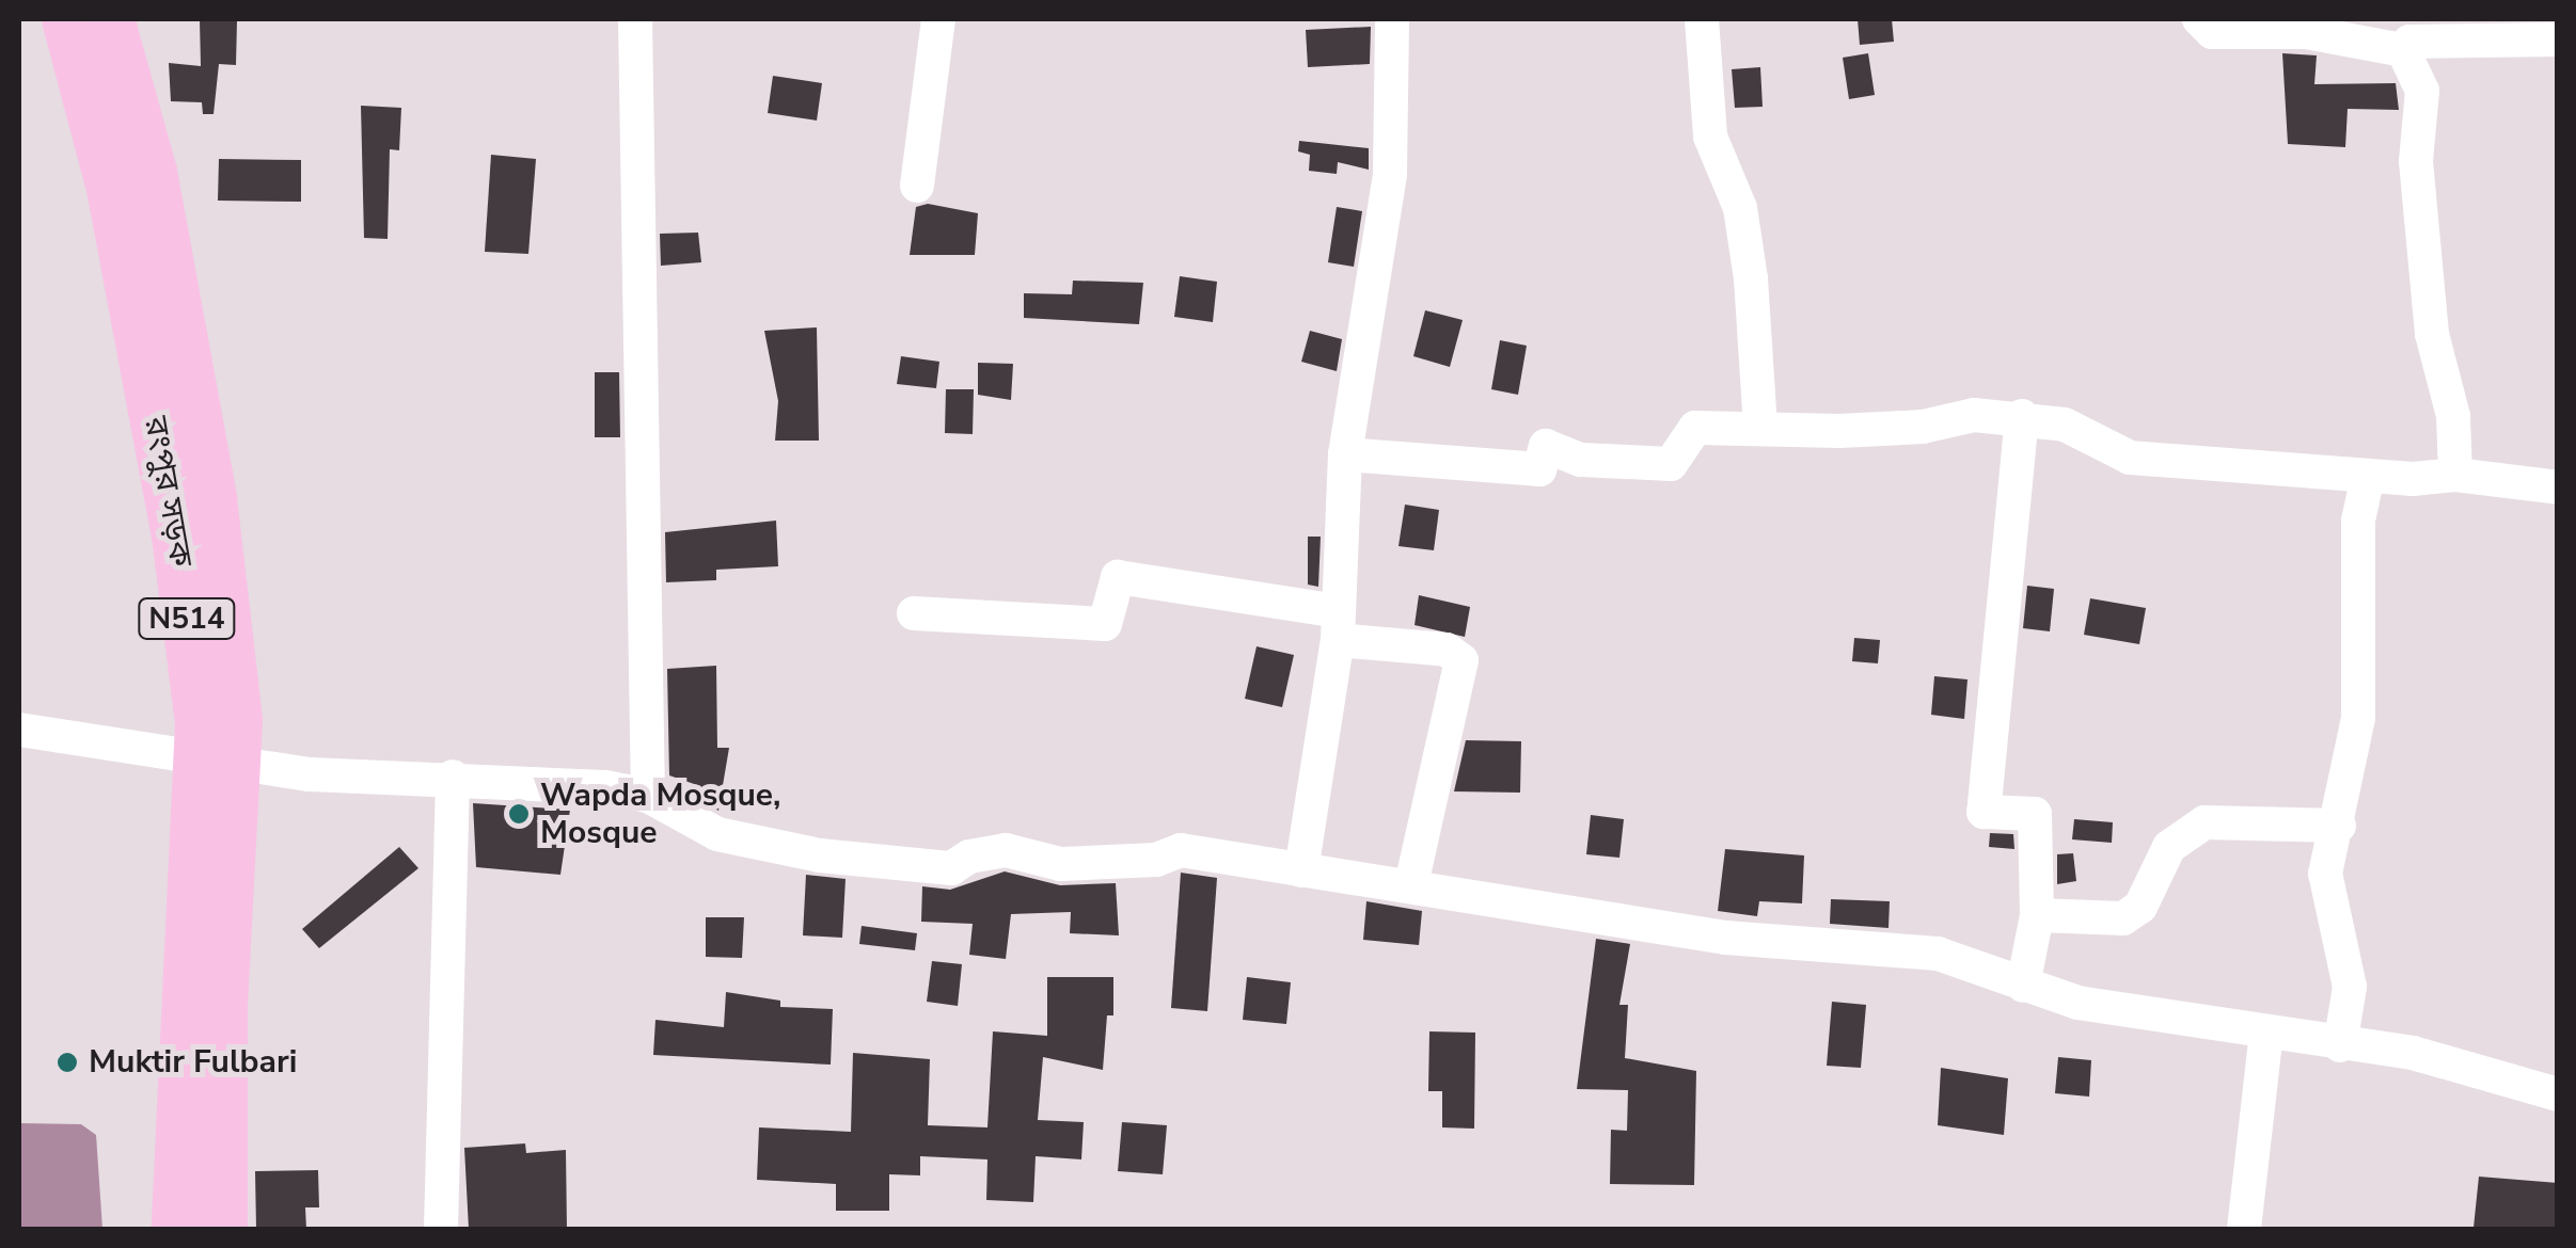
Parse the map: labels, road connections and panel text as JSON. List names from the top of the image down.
{
  "streets": {
    "highway": ["রংপুর সড়ক", "N514"]
  },
  "places": ["Wapda Mosque, Mosque", "Muktir Fulbari"]
}
